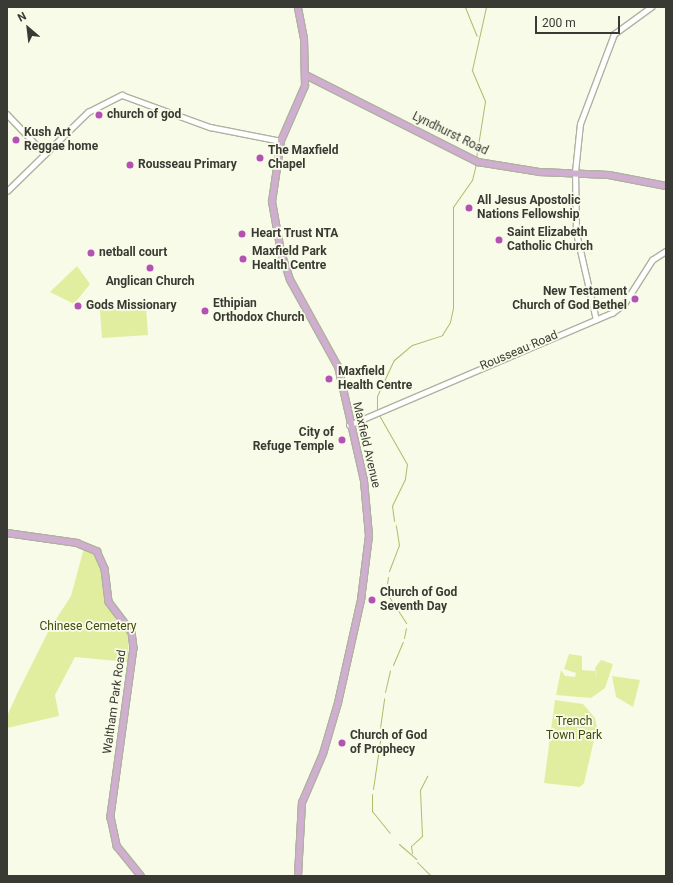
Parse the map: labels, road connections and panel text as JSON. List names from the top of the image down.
{
  "streets": {
    "main road": ["Lyndhurst Road", "Maxfield Avenue", "Waltham Park Road"],
    "street": ["Rousseau Road"]
  },
  "crossings": [
    ["Lyndhurst Road", "Maxfield Avenue"],
    ["Rousseau Road", "Maxfield Avenue"]
  ],
  "parks": ["Chinese Cemetery", "Trench Town Park"],
  "places": [
    "church of god",
    "Kush Art Reggae home",
    "The Maxfield Chapel",
    "Rousseau Primary",
    "All Jesus Apostolic Nations Fellowship",
    "Heart Trust NTA",
    "Saint Elizabeth Catholic Church",
    "netball court",
    "Maxfield Park Health Centre",
    "Anglican Church",
    "New Testament Church of God Bethel",
    "Gods Missionary",
    "Ethipian Orthodox Church",
    "Maxfield Health Centre",
    "City of Refuge Temple",
    "Church of God Seventh Day",
    "Church of God of Prophecy"
  ],
  "scale_bar": "200 m",
  "north": "top left"
}
